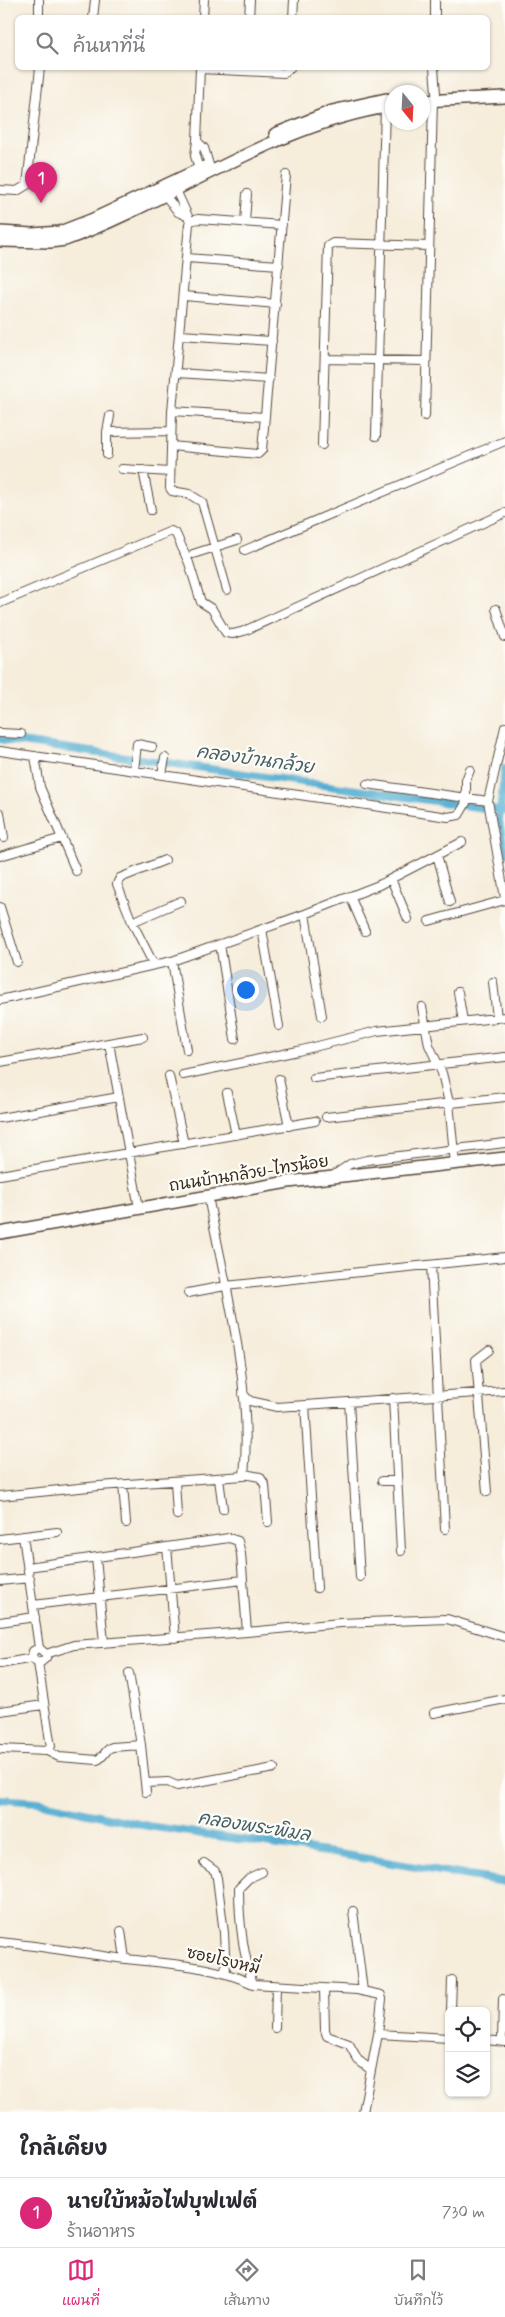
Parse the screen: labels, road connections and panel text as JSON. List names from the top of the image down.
{
  "streets": {
    "street": ["ถนนบ้านกล้วย-ไทรน้อย", "ซอยโรงหมี่"]
  },
  "water": ["คลองบ้านกล้วย", "คลองพระพิมล"],
  "north": "bottom",
  "page": {
    "search": "ค้นหาที่นี่",
    "pins": "1",
    "heading": "ใกล้เคียง",
    "list": [
      {
        "mark": "1",
        "name": "นายใบ้หม้อไฟบุฟเฟต์",
        "note": "ร้านอาหาร",
        "value": "730 m"
      }
    ],
    "nav": ["แผนที่", "เส้นทาง", "บันทึกไว้"]
  }
}
